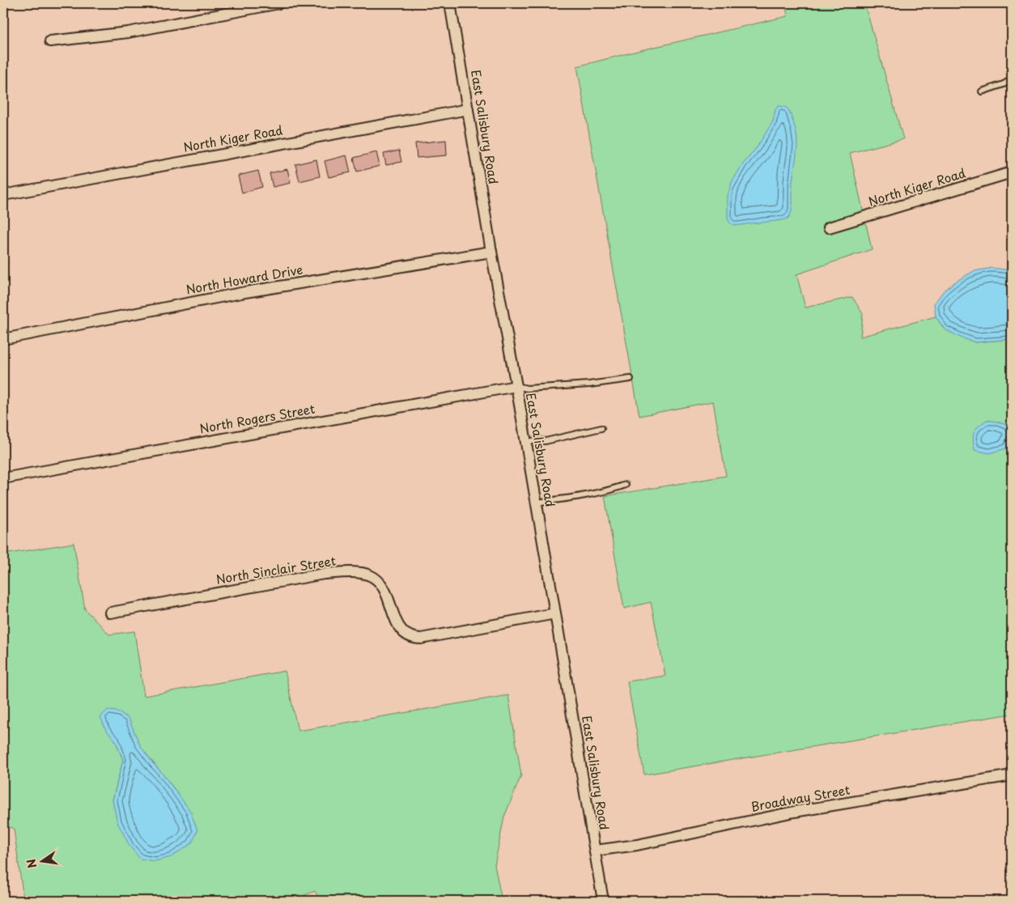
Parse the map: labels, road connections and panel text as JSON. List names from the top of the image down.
{
  "streets": {
    "street": [
      "East Salisbury Road",
      "North Kiger Road",
      "North Howard Drive",
      "North Rogers Street",
      "North Sinclair Street",
      "Broadway Street"
    ]
  },
  "crossings": [
    ["East Salisbury Road", "North Kiger Road"],
    ["East Salisbury Road", "North Howard Drive"],
    ["East Salisbury Road", "North Rogers Street"],
    ["East Salisbury Road", "North Sinclair Street"],
    ["East Salisbury Road", "Broadway Street"]
  ],
  "north": "left"
}
